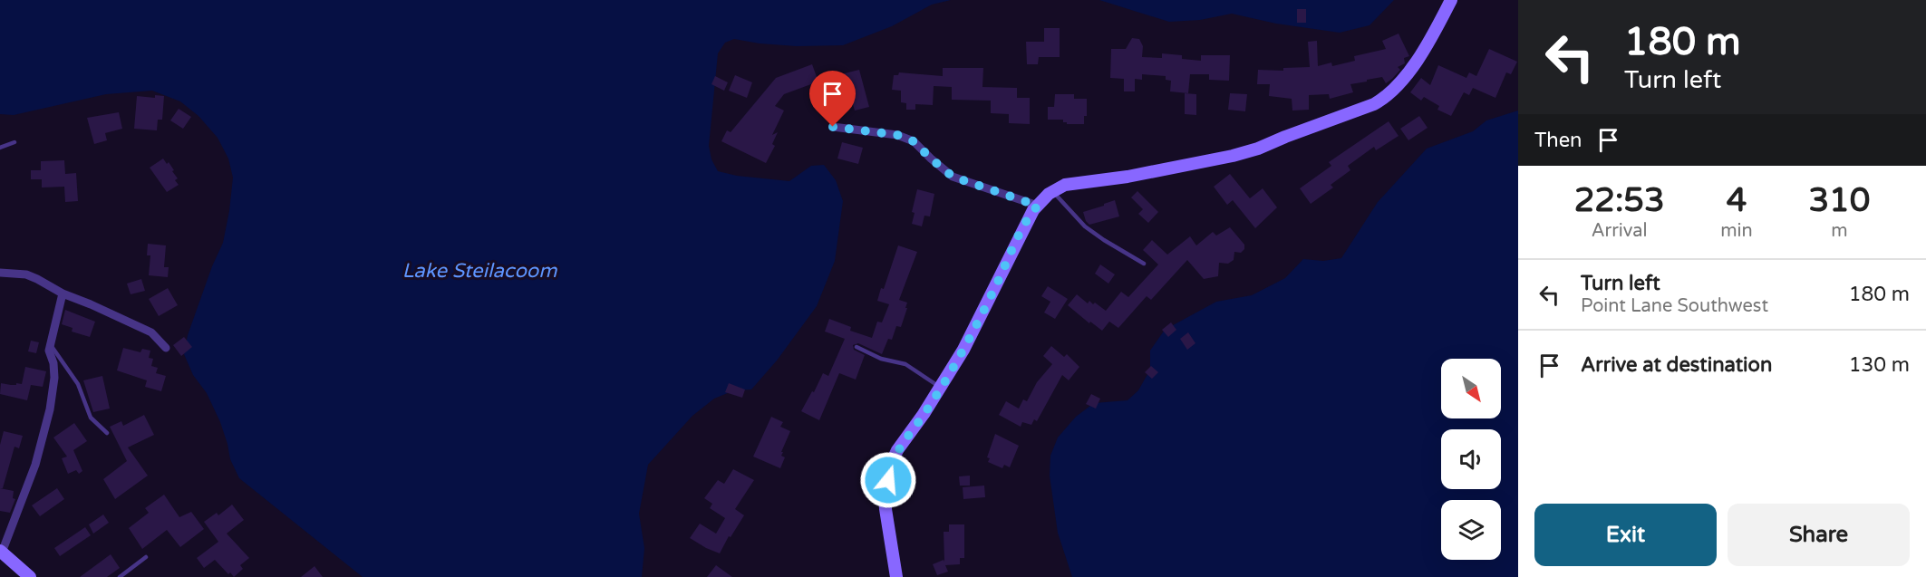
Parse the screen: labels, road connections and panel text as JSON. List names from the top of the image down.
{
  "water": ["Lake Steilacoom"],
  "north": "bottom right",
  "page": {
    "turn": ["180 m", "Turn left"],
    "then": "Then",
    "eta": [
      "22:53",
      "Arrival",
      "4",
      "min",
      "310",
      "m"
    ],
    "list": [
      {
        "name": "Turn left",
        "note": "Point Lane Southwest",
        "value": "180 m"
      },
      {
        "name": "Arrive at destination",
        "value": "130 m"
      }
    ],
    "buttons": ["Exit", "Share"]
  }
}
